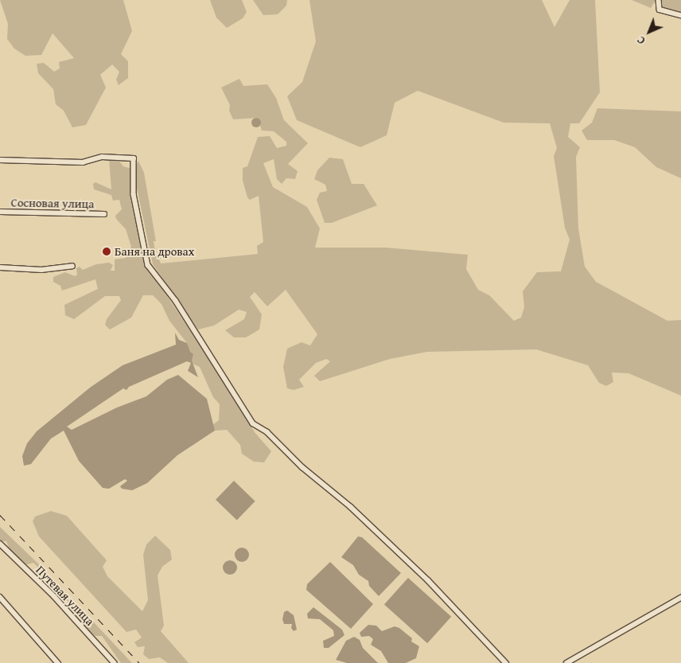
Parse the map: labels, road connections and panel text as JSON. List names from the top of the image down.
{
  "streets": {
    "street": ["Сосновая улица", "Путевая улица"]
  },
  "places": ["Баня на дровах"],
  "north": "bottom left"
}
